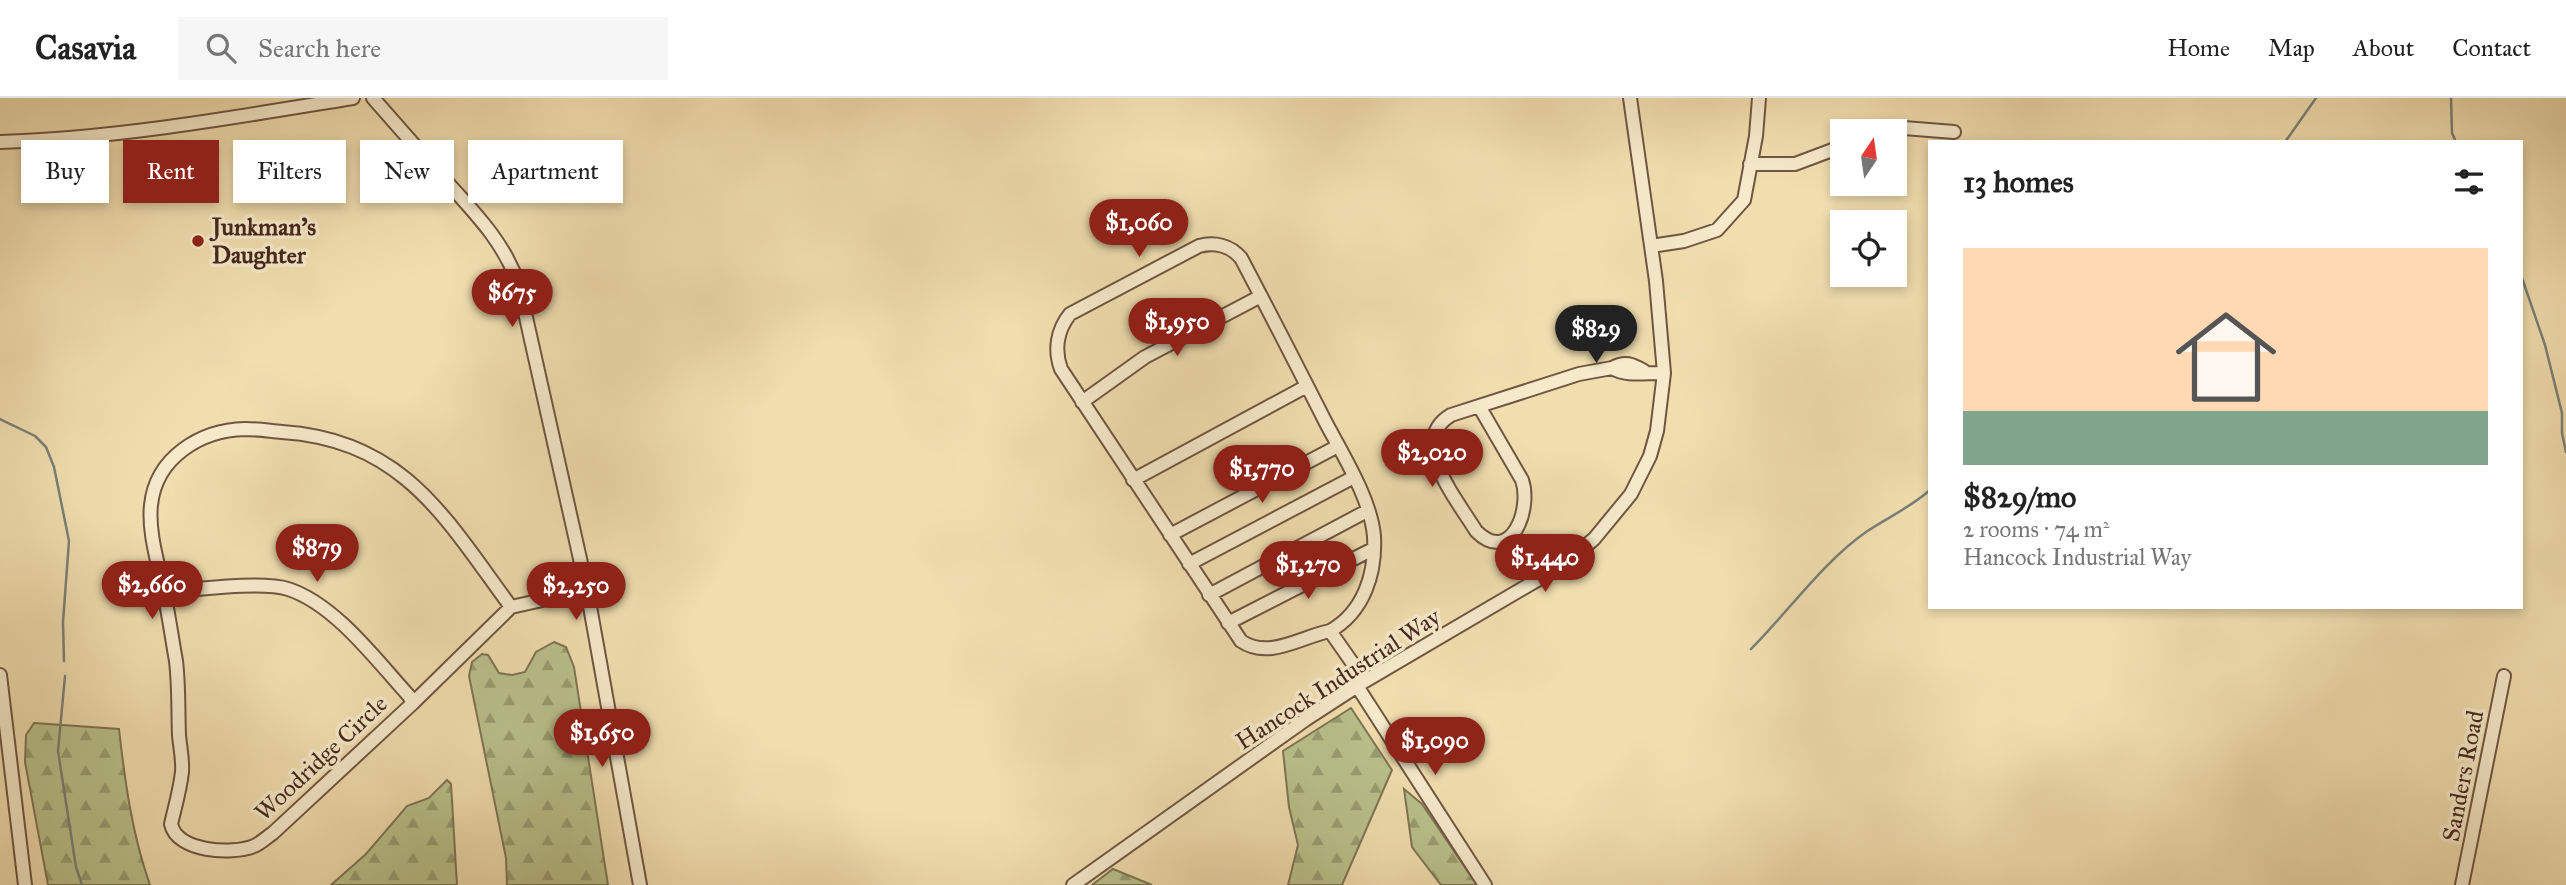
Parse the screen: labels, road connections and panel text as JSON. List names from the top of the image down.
{
  "streets": {
    "street": ["Hancock Industrial Way", "Woodridge Circle", "Sanders Road"]
  },
  "places": ["Junkman’s Daughter"],
  "north": "top",
  "page": {
    "header": "Casavia",
    "search": "Search here",
    "nav": [
      "Home",
      "Map",
      "About",
      "Contact"
    ],
    "chip": [
      "Buy",
      "Rent",
      "Filters",
      "New",
      "Apartment"
    ],
    "heading": "13 homes",
    "price": [
      "$1,060",
      "$675",
      "$1,950",
      "$829",
      "$2,020",
      "$1,770",
      "$879",
      "$1,440",
      "$1,270",
      "$2,660",
      "$2,250",
      "$1,650",
      "$1,090"
    ],
    "list": [
      {
        "name": "$829/mo",
        "note": "2 rooms · 74 m² · Hancock Industrial Way"
      }
    ]
  }
}
